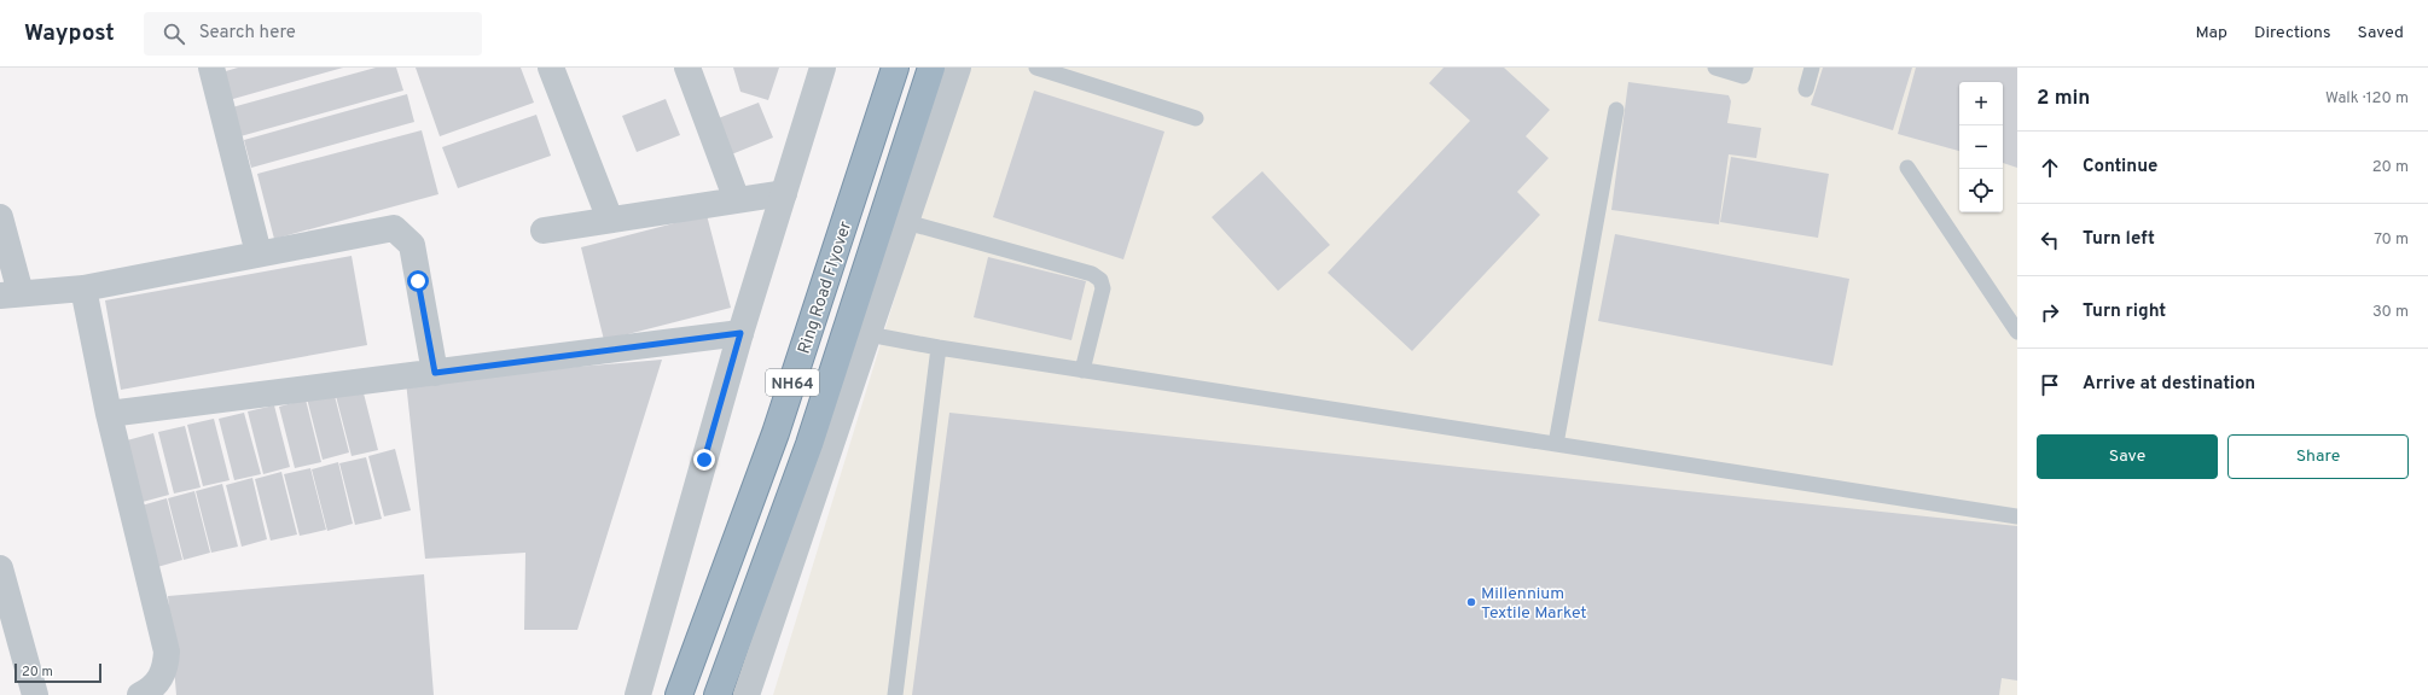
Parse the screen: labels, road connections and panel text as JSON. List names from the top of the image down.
{
  "streets": {
    "highway": ["Ring Road Flyover", "NH64"]
  },
  "places": ["Millennium Textile Market"],
  "scale_bar": "20 m",
  "page": {
    "header": "Waypost",
    "search": "Search here",
    "nav": ["Map", "Directions", "Saved"],
    "heading": ["2 min", "Walk · 120 m"],
    "map_buttons": ["+", "−"],
    "list": [
      ["Continue", "20 m"],
      ["Turn left", "70 m"],
      ["Turn right", "30 m"],
      "Arrive at destination"
    ],
    "buttons": ["Save", "Share"],
    "scale": "20 m"
  }
}
